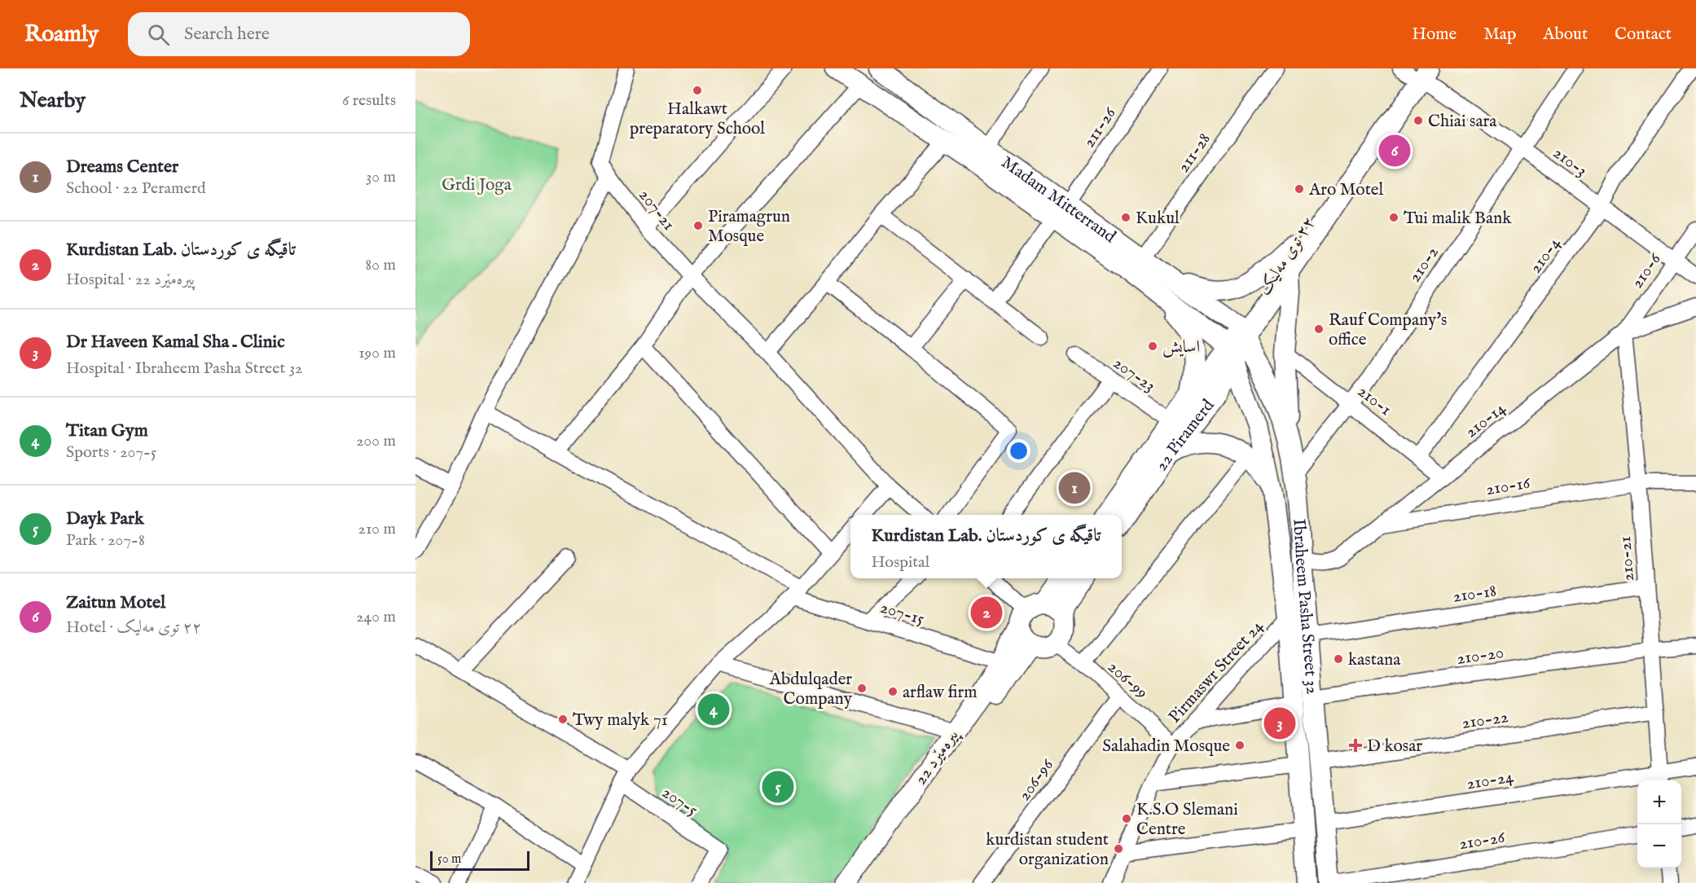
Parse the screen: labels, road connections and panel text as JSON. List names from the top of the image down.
{
  "streets": {
    "main road": [
      "Madam Mitterrand",
      "٢٢ توی مەلیک",
      "22 Piramerd",
      "Ibraheem Pasha Street 32",
      "22 پیرەمێرد"
    ],
    "street": [
      "211-26",
      "211-28",
      "210-3",
      "207-21",
      "210-4",
      "210-2",
      "210-6",
      "207-23",
      "210-1",
      "210-14",
      "210-16",
      "210-21",
      "210-18",
      "207-15",
      "210-20",
      "Pirmaswr Street 24",
      "206-99",
      "210-22",
      "206-96",
      "210-24",
      "207-5",
      "210-26"
    ]
  },
  "crossings": [
    ["211-26", "Madam Mitterrand"],
    ["211-28", "Madam Mitterrand"],
    ["210-3", "210-4"],
    ["210-3", "٢٢ توی مەلیک"],
    ["210-3", "210-2"],
    ["210-3", "210-6"],
    ["Madam Mitterrand", "٢٢ توی مەلیک"],
    ["Madam Mitterrand", "22 Piramerd"],
    ["Madam Mitterrand", "Ibraheem Pasha Street 32"],
    ["210-4", "210-1"],
    ["٢٢ توی مەلیک", "22 Piramerd"],
    ["٢٢ توی مەلیک", "Ibraheem Pasha Street 32"],
    ["210-2", "210-1"],
    ["210-2", "Ibraheem Pasha Street 32"],
    ["210-6", "210-14"],
    ["210-6", "210-21"],
    ["210-1", "210-14"],
    ["210-14", "210-16"],
    ["210-14", "210-21"],
    ["210-14", "Ibraheem Pasha Street 32"],
    ["22 Piramerd", "Ibraheem Pasha Street 32"],
    ["210-16", "210-21"],
    ["210-21", "210-18"],
    ["210-21", "210-20"],
    ["210-21", "210-22"],
    ["210-21", "210-24"],
    ["210-18", "Ibraheem Pasha Street 32"],
    ["Ibraheem Pasha Street 32", "210-20"],
    ["Ibraheem Pasha Street 32", "Pirmaswr Street 24"],
    ["Ibraheem Pasha Street 32", "210-22"],
    ["Ibraheem Pasha Street 32", "210-24"],
    ["Ibraheem Pasha Street 32", "210-26"],
    ["207-15", "22 پیرەمێرد"],
    ["Pirmaswr Street 24", "206-99"],
    ["206-99", "22 پیرەمێرد"],
    ["206-99", "206-96"]
  ],
  "parks": ["Grdi Joga"],
  "places": {
    "other": [
      "Halkawt preparatory School",
      "Chiai sara",
      "Aro Motel",
      "Kukul",
      "Tui malik Bank",
      "Piramagrun Mosque",
      "Rauf Company's office",
      "اسايش",
      "kastana",
      "Abdulqader Company",
      "arflaw firm",
      "Twy malyk 71",
      "Salahadin Mosque",
      "K.S.O Slemani Centre",
      "kurdistan student organization"
    ],
    "health": ["D kosar"]
  },
  "scale_bar": "50 m",
  "page": {
    "header": "Roamly",
    "search": "Search here",
    "nav": [
      "Home",
      "Map",
      "About",
      "Contact"
    ],
    "heading": ["Nearby", "6 results"],
    "list": [
      {
        "mark": "1",
        "name": "Dreams Center",
        "note": "School · 22 Peramerd",
        "value": "30 m"
      },
      {
        "mark": "2",
        "name": "Kurdistan Lab. تاقيگه ى كوردستان",
        "note": "Hospital · 22 پیرەمێرد",
        "value": "80 m"
      },
      {
        "mark": "3",
        "name": "Dr Haveen Kamal Sha ـ Clinic",
        "note": "Hospital · Ibraheem Pasha Street 32",
        "value": "190 m"
      },
      {
        "mark": "4",
        "name": "Titan Gym",
        "note": "Sports · 207-5",
        "value": "200 m"
      },
      {
        "mark": "5",
        "name": "Dayk Park",
        "note": "Park · 207-8",
        "value": "210 m"
      },
      {
        "mark": "6",
        "name": "Zaitun Motel",
        "note": "Hotel · ٢٢ توی مەلیک",
        "value": "240 m"
      }
    ],
    "pins": [
      "6",
      "1",
      "2",
      "4",
      "3",
      "5"
    ],
    "popup": ["Kurdistan Lab. تاقيگه ى كوردستان", "Hospital"],
    "map_buttons": ["+", "−"],
    "scale": "50 m"
  }
}
